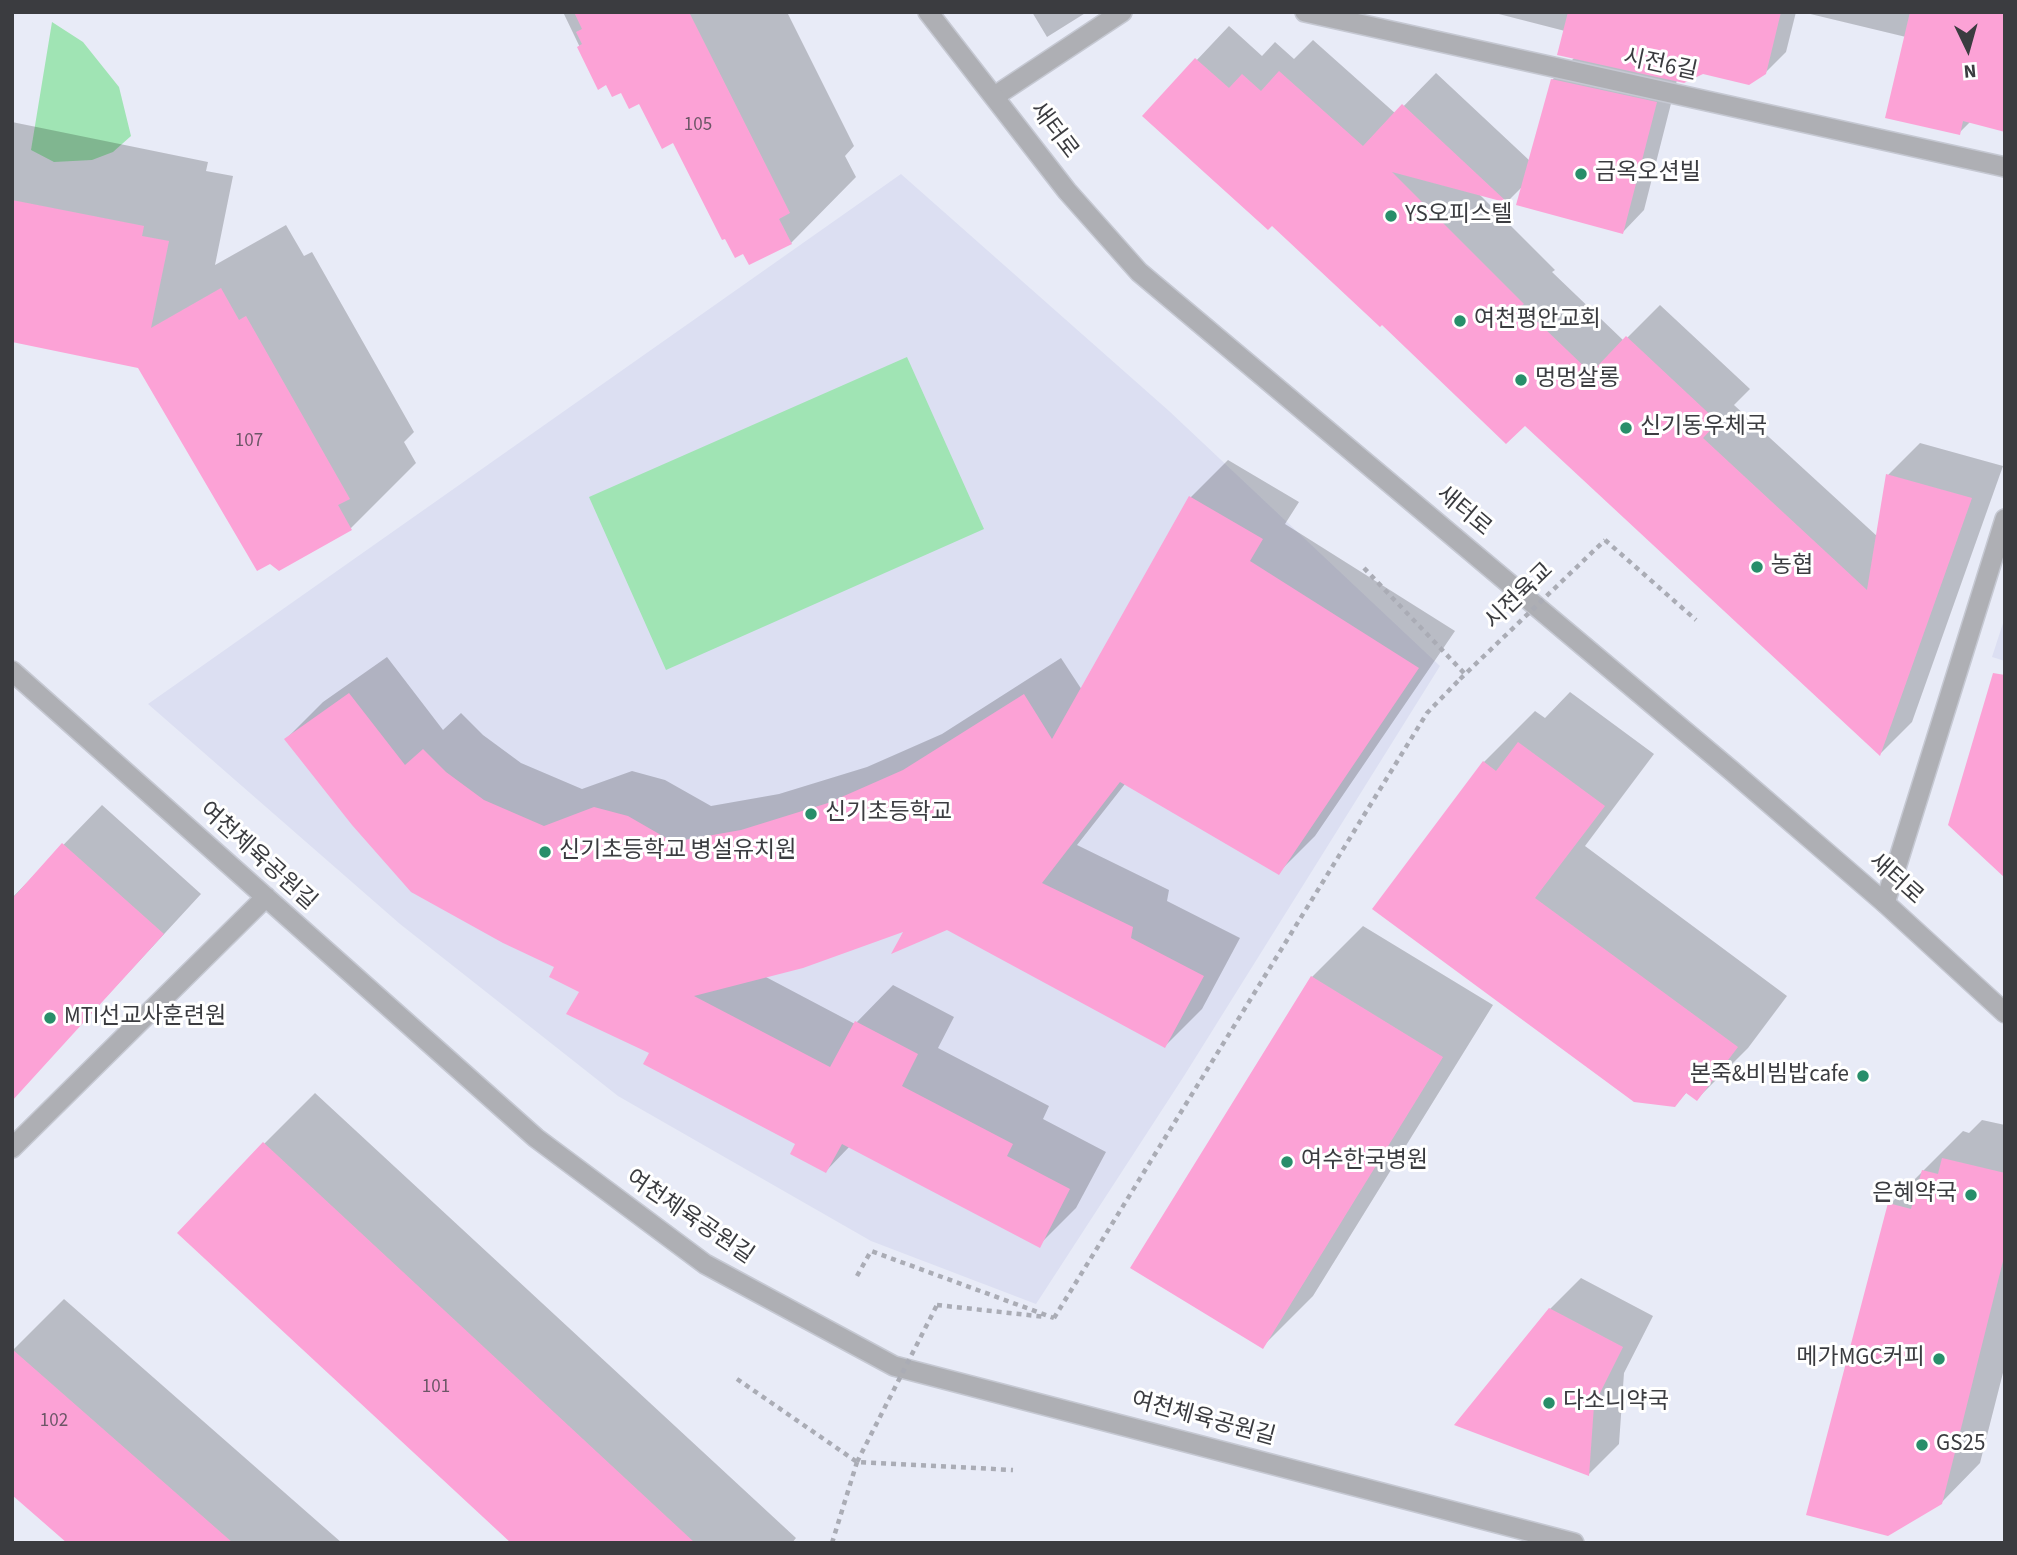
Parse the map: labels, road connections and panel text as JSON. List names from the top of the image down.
{
  "streets": {
    "street": ["시전6길", "새터로", "여천체육공원길"],
    "path": ["시전육교"]
  },
  "places": [
    "금옥오션빌",
    "YS오피스텔",
    "여천평안교회",
    "멍멍살롱",
    "신기동우체국",
    "농협",
    "신기초등학교",
    "신기초등학교 병설유치원",
    "MTI선교사훈련원",
    "본죽&비빔밥cafe",
    "여수한국병원",
    "은혜약국",
    "메가MGC커피",
    "다소니약국",
    "GS25"
  ],
  "house_numbers": [
    "105",
    "107",
    "101",
    "102"
  ],
  "north": "bottom"
}
